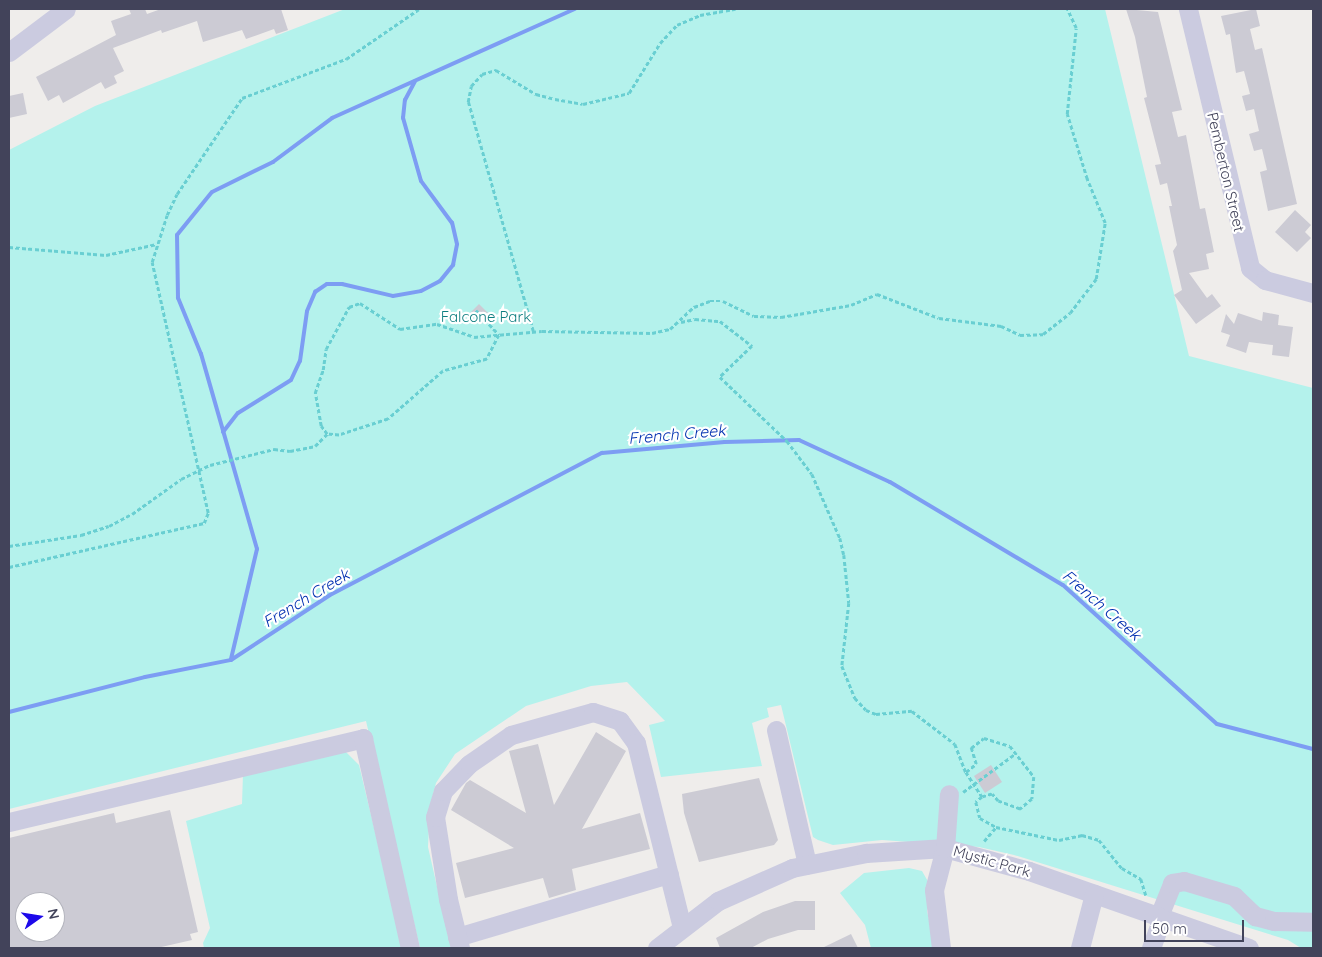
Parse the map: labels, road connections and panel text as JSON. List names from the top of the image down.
{
  "streets": {
    "street": ["Pemberton Street", "Mystic Park"]
  },
  "water": ["French Creek"],
  "parks": ["Falcone Park"],
  "scale_bar": "50 m",
  "north": "right"
}
